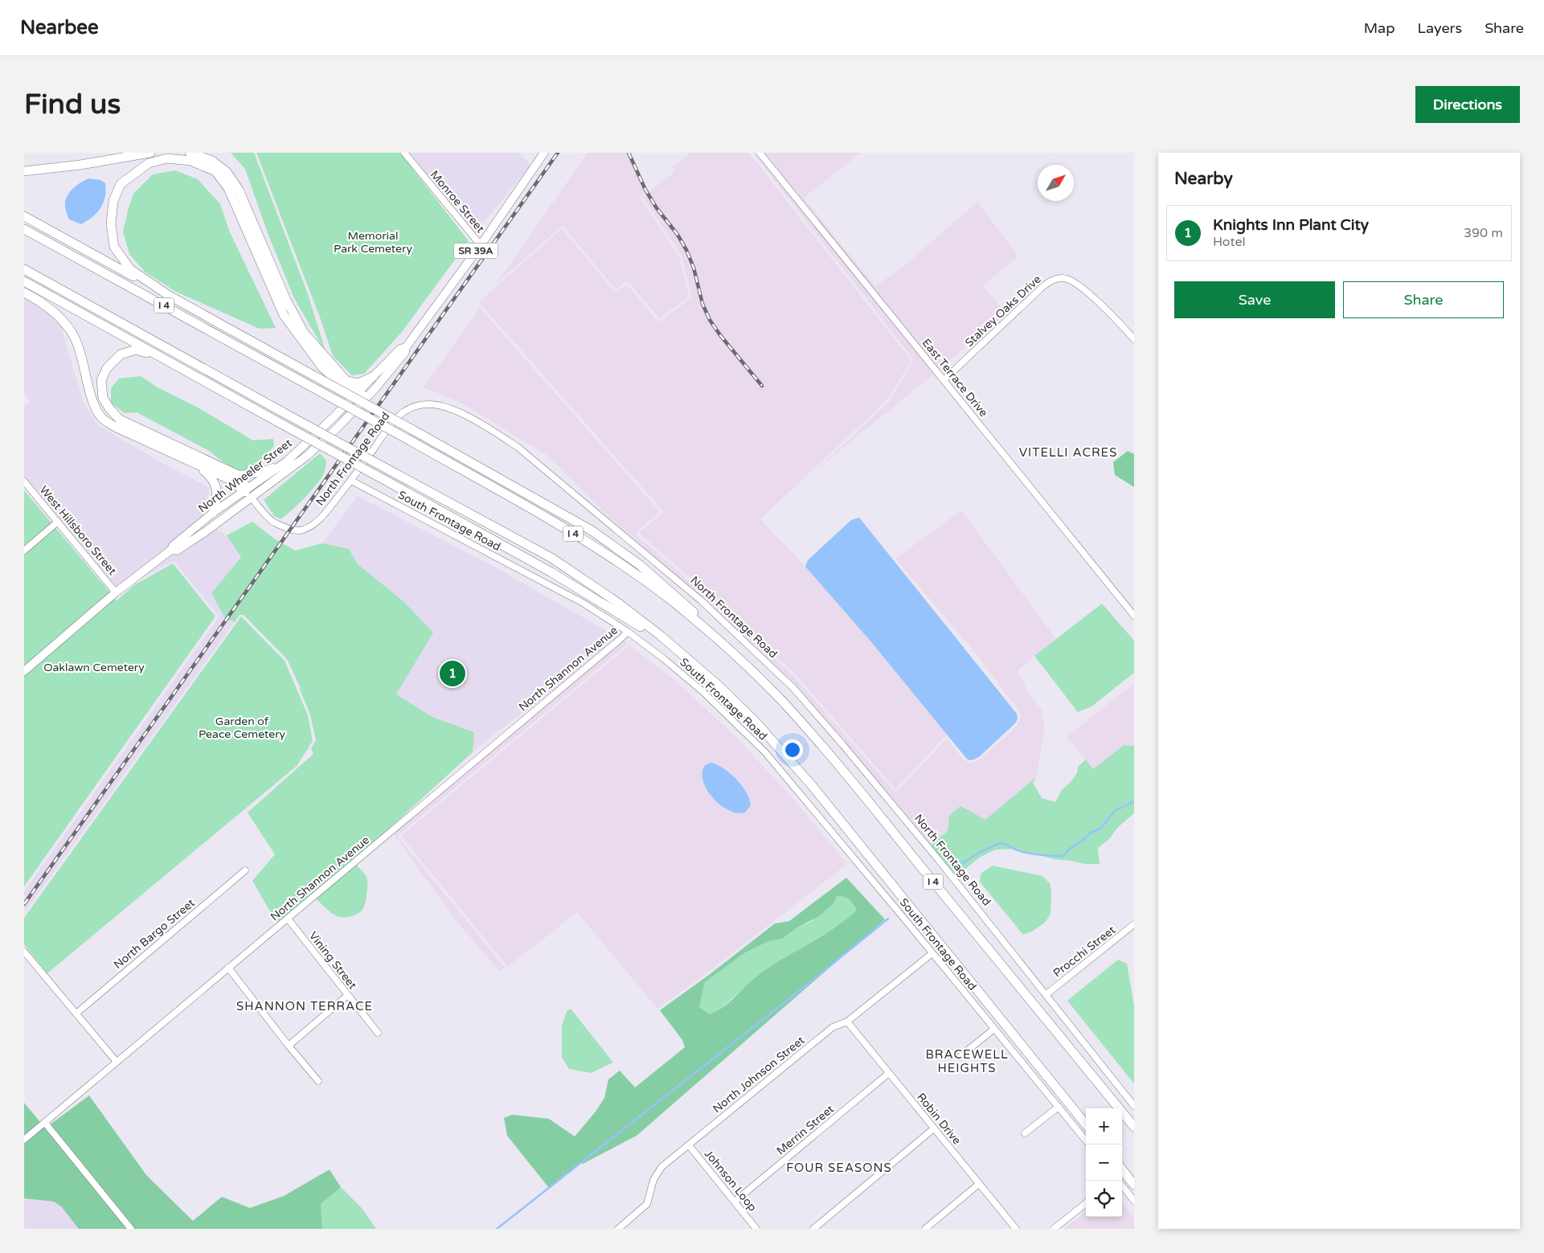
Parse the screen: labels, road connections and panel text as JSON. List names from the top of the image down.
{
  "streets": {
    "highway": ["I 4"],
    "main road": ["SR 39A", "North Wheeler Street"],
    "street": [
      "Monroe Street",
      "Stalvey Oaks Drive",
      "East Terrace Drive",
      "North Frontage Road",
      "South Frontage Road",
      "West Hillsboro Street",
      "North Shannon Avenue",
      "North Bargo Street",
      "Procchi Street",
      "Vining Street",
      "North Johnson Street",
      "Robin Drive",
      "Merrin Street",
      "Johnson Loop"
    ]
  },
  "crossings": [
    ["Monroe Street", "SR 39A"],
    ["SR 39A", "North Wheeler Street"],
    ["Stalvey Oaks Drive", "East Terrace Drive"],
    ["North Frontage Road", "North Wheeler Street"],
    ["North Frontage Road", "South Frontage Road"],
    ["North Frontage Road", "Procchi Street"],
    ["North Wheeler Street", "West Hillsboro Street"],
    ["South Frontage Road", "North Shannon Avenue"],
    ["South Frontage Road", "North Johnson Street"],
    ["North Shannon Avenue", "Vining Street"],
    ["North Johnson Street", "Robin Drive"],
    ["North Johnson Street", "Johnson Loop"],
    ["Robin Drive", "Merrin Street"],
    ["Merrin Street", "Johnson Loop"]
  ],
  "districts": [
    "VITELLI ACRES",
    "SHANNON TERRACE",
    "BRACEWELL HEIGHTS",
    "FOUR SEASONS"
  ],
  "parks": ["Memorial Park Cemetery", "Oaklawn Cemetery", "Garden of Peace Cemetery"],
  "north": "top right",
  "page": {
    "header": "Nearbee",
    "nav": ["Map", "Layers", "Share"],
    "buttons": [
      "Directions",
      ["Save", "Share"]
    ],
    "title": "Find us",
    "heading": "Nearby",
    "list": [
      {
        "mark": "1",
        "name": "Knights Inn Plant City",
        "note": "Hotel",
        "value": "390 m"
      }
    ],
    "pins": "1",
    "map_buttons": ["+", "−"]
  }
}
